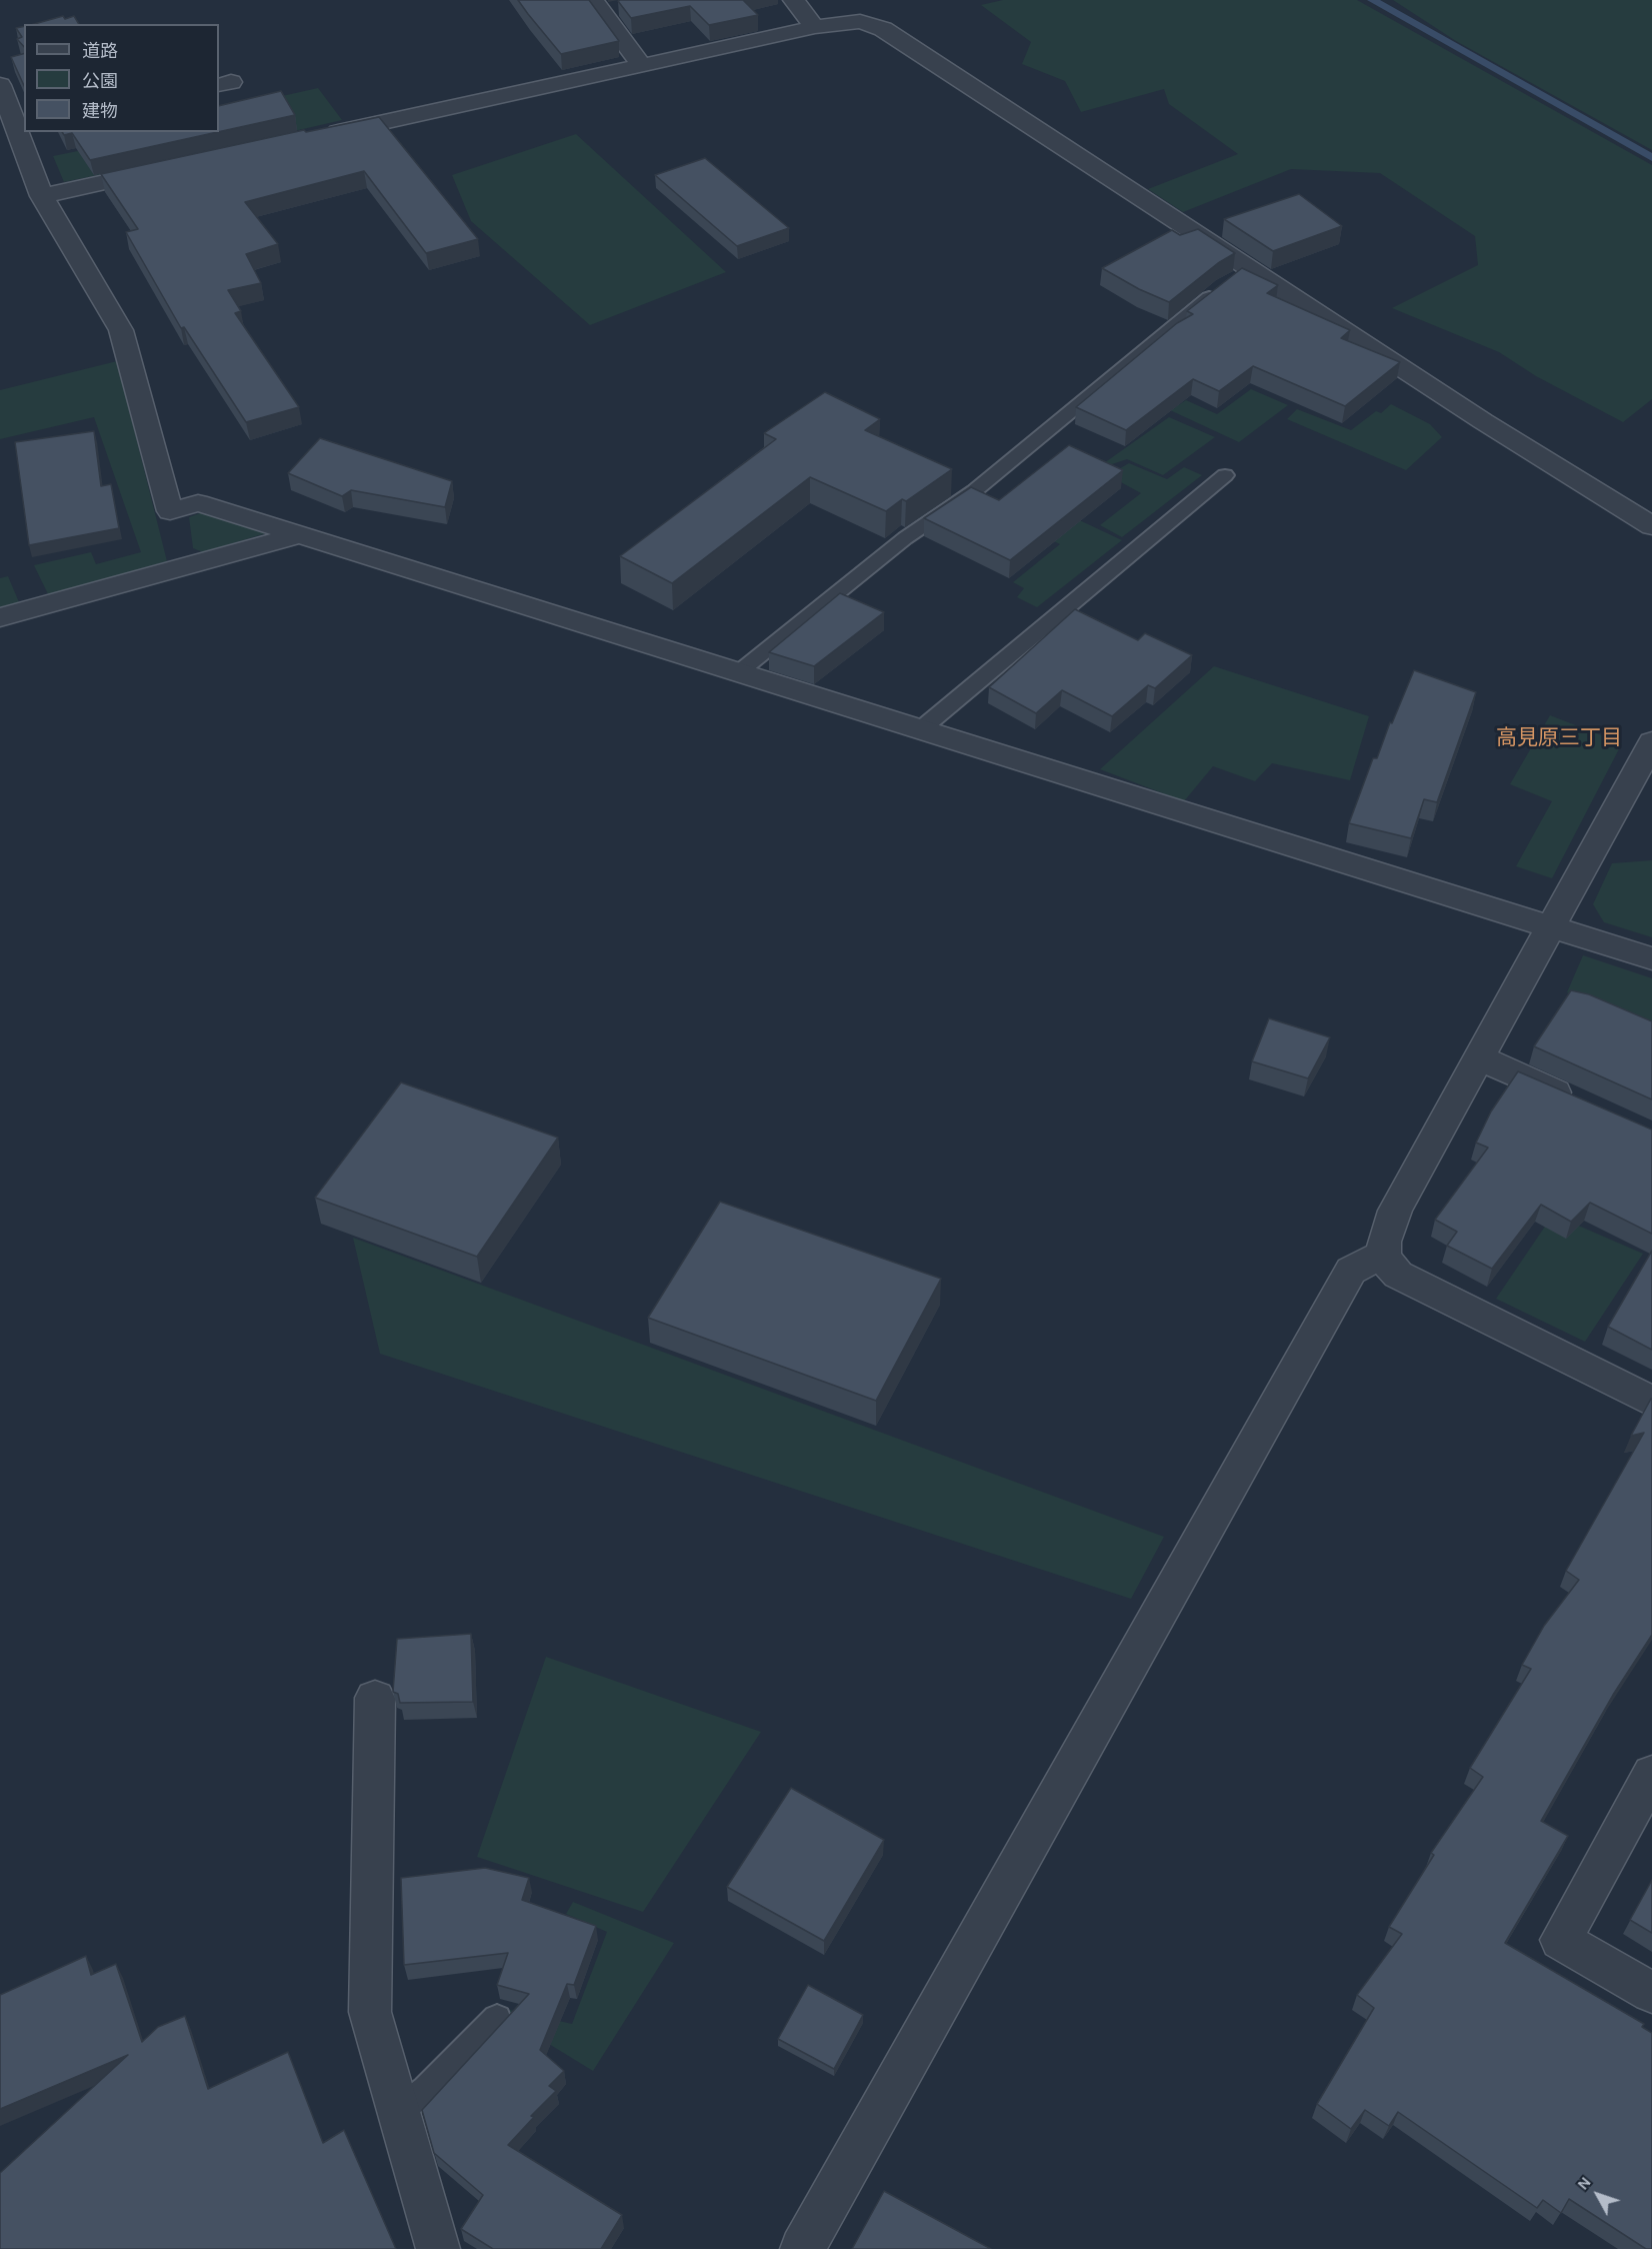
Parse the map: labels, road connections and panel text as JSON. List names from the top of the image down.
{
  "districts": ["高見原三丁目"],
  "legend": ["道路", "公園", "建物"],
  "north": "top left"
}
